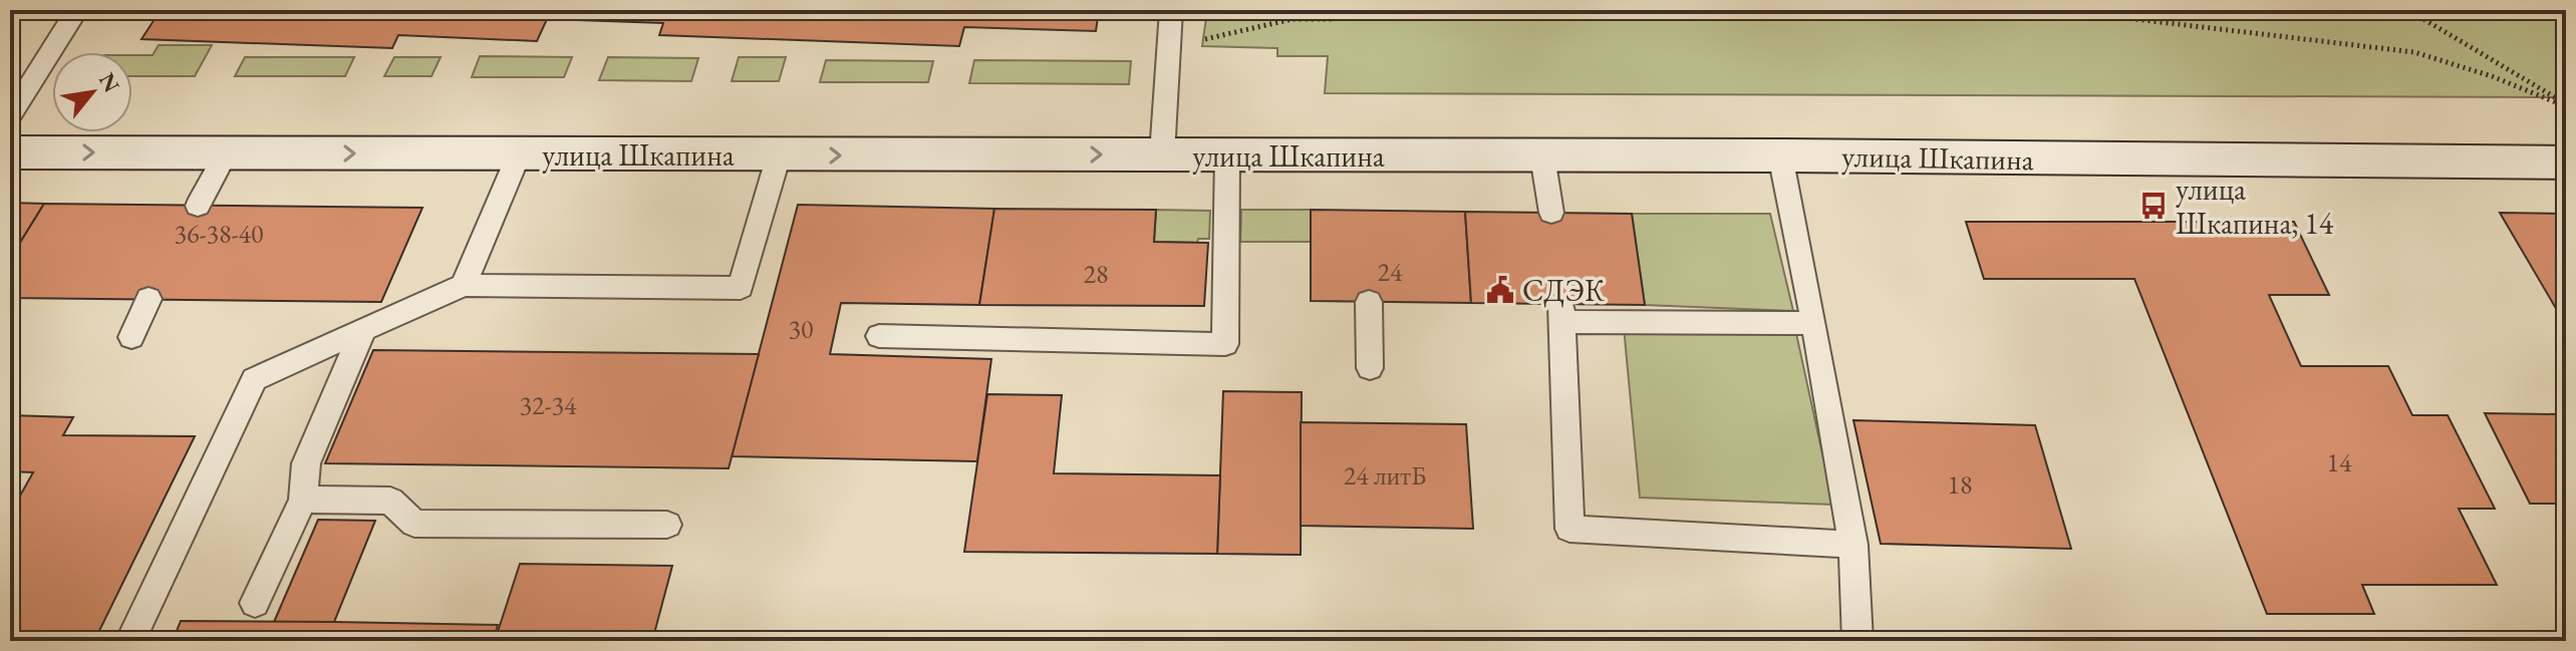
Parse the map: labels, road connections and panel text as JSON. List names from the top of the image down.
{
  "streets": {
    "main road": ["улица Шкапина"]
  },
  "places": {
    "bus stop": ["улица Шкапина, 14"],
    "public building": ["СДЭК"]
  },
  "house_numbers": [
    "36-38-40",
    "24",
    "28",
    "30",
    "32-34",
    "14",
    "24 литБ",
    "18"
  ],
  "north": "top right"
}
